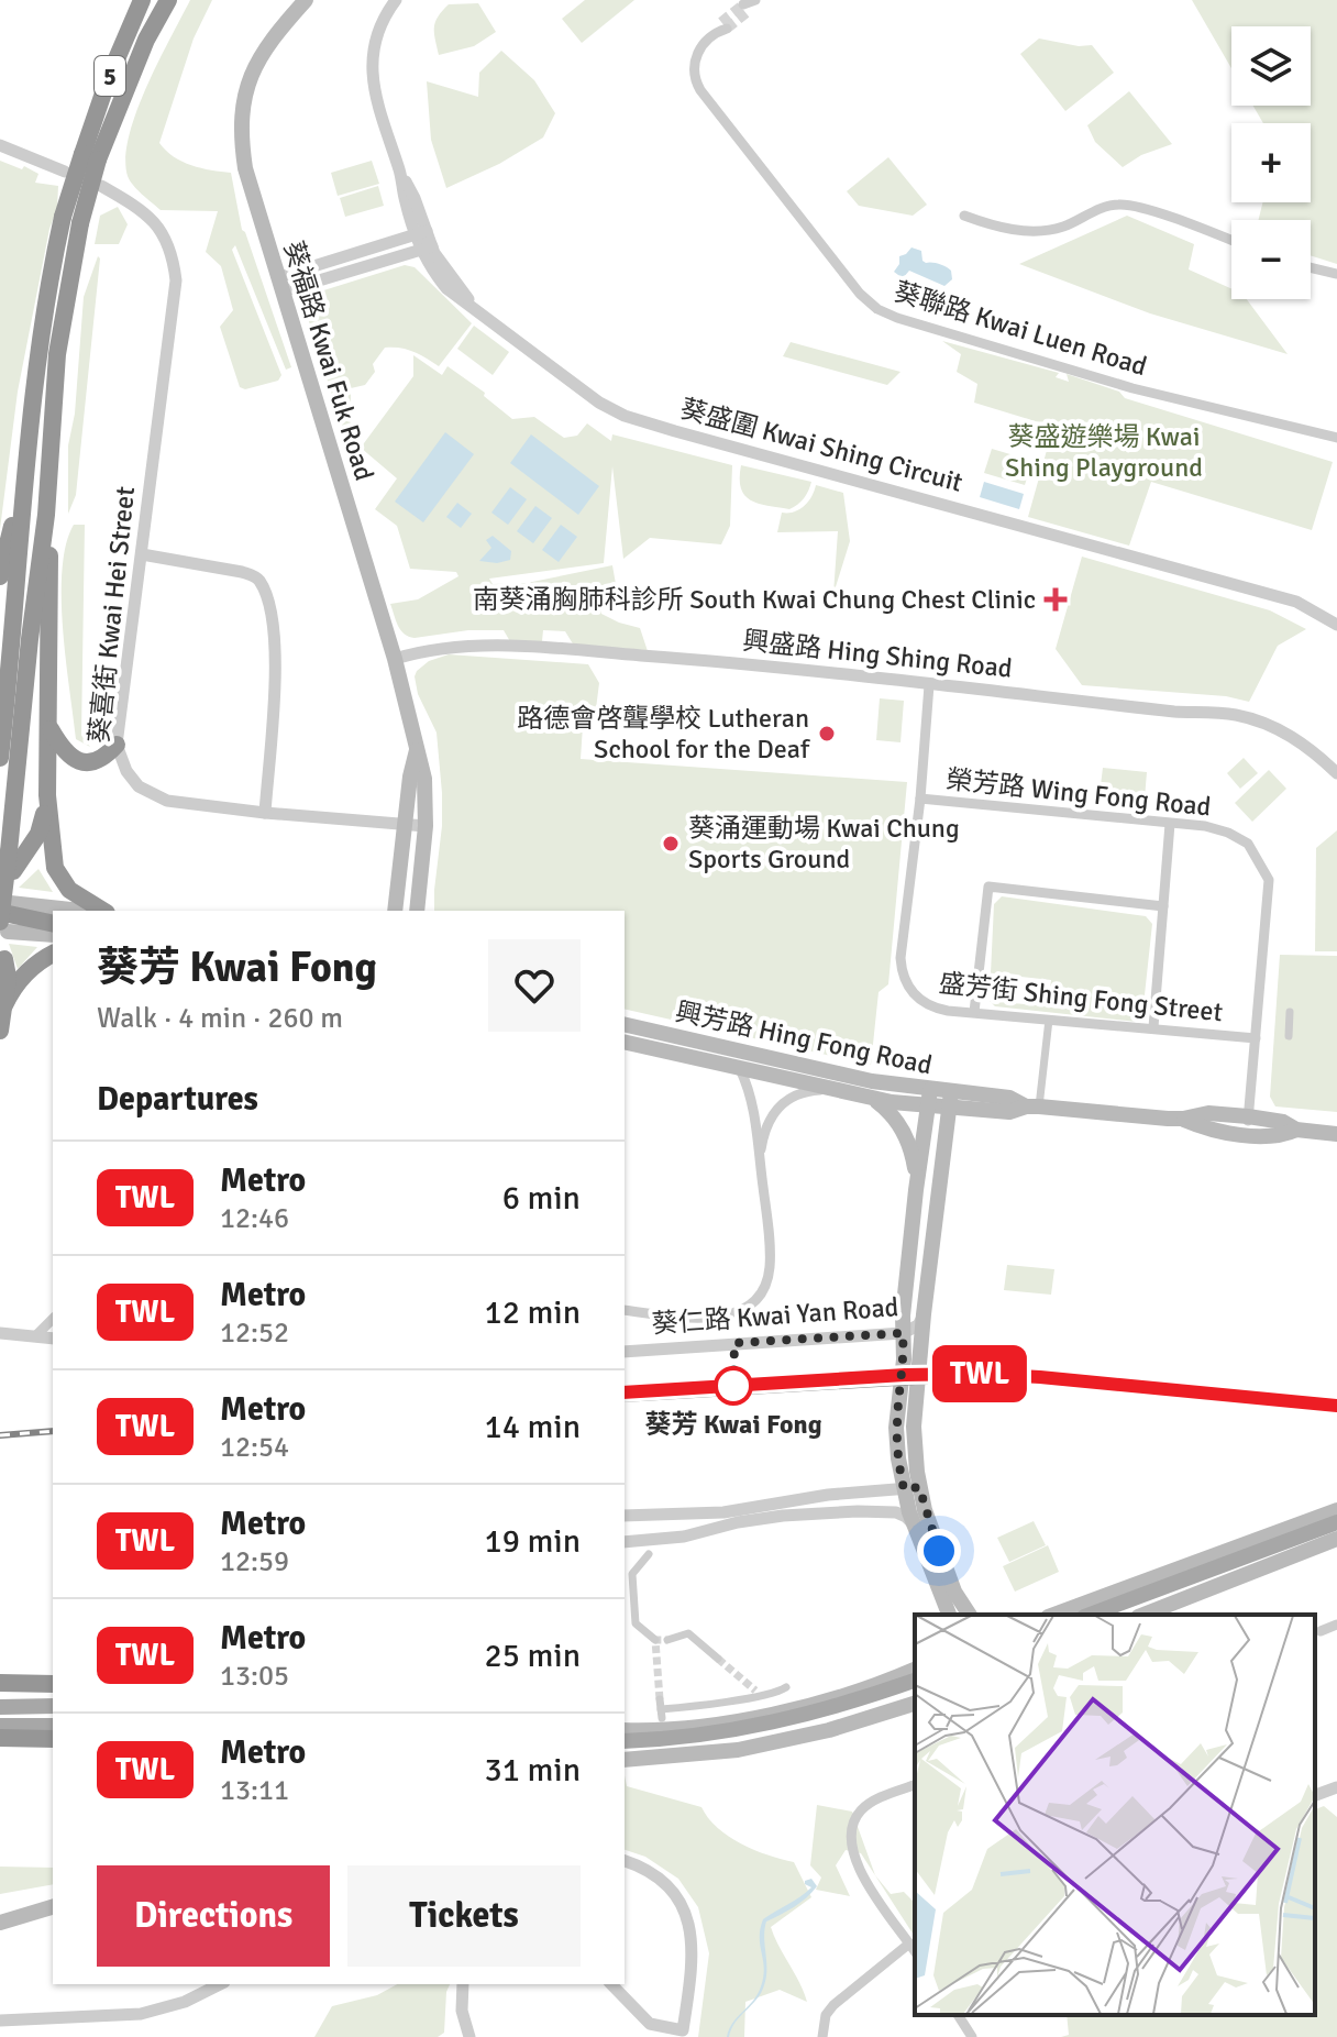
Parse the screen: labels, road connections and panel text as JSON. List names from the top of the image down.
{
  "streets": {
    "highway": ["5"],
    "main road": ["葵福路 Kwai Fuk Road", "興芳路 Hing Fong Road"],
    "street": [
      "葵聯路 Kwai Luen Road",
      "葵盛圍 Kwai Shing Circuit",
      "葵喜街 Kwai Hei Street",
      "興盛路 Hing Shing Road",
      "榮芳路 Wing Fong Road",
      "盛芳街 Shing Fong Street",
      "葵仁路 Kwai Yan Road"
    ]
  },
  "crossings": [
    ["葵福路 Kwai Fuk Road", "葵喜街 Kwai Hei Street"],
    ["葵福路 Kwai Fuk Road", "興盛路 Hing Shing Road"],
    ["榮芳路 Wing Fong Road", "盛芳街 Shing Fong Street"],
    ["榮芳路 Wing Fong Road", "興芳路 Hing Fong Road"]
  ],
  "parks": ["葵盛遊樂場 Kwai Shing Playground"],
  "places": {
    "health": ["南葵涌胸肺科診所 South Kwai Chung Chest Clinic"],
    "other": ["路德會啓聾學校 Lutheran School for the Deaf", "葵涌運動場 Kwai Chung Sports Ground", "葵芳 Kwai Fong"]
  },
  "lines": ["metro line TWL"],
  "page": {
    "on_map": "TWL",
    "map_buttons": ["+", "−"],
    "heading": [
      ["葵芳 Kwai Fong", "Walk · 4 min · 260 m"],
      "Departures"
    ],
    "list": [
      {
        "mark": "TWL",
        "name": "Metro",
        "note": "12:46",
        "value": "6 min"
      },
      {
        "mark": "TWL",
        "name": "Metro",
        "note": "12:52",
        "value": "12 min"
      },
      {
        "mark": "TWL",
        "name": "Metro",
        "note": "12:54",
        "value": "14 min"
      },
      {
        "mark": "TWL",
        "name": "Metro",
        "note": "12:59",
        "value": "19 min"
      },
      {
        "mark": "TWL",
        "name": "Metro",
        "note": "13:05",
        "value": "25 min"
      },
      {
        "mark": "TWL",
        "name": "Metro",
        "note": "13:11",
        "value": "31 min"
      }
    ],
    "buttons": ["Directions", "Tickets"]
  }
}
